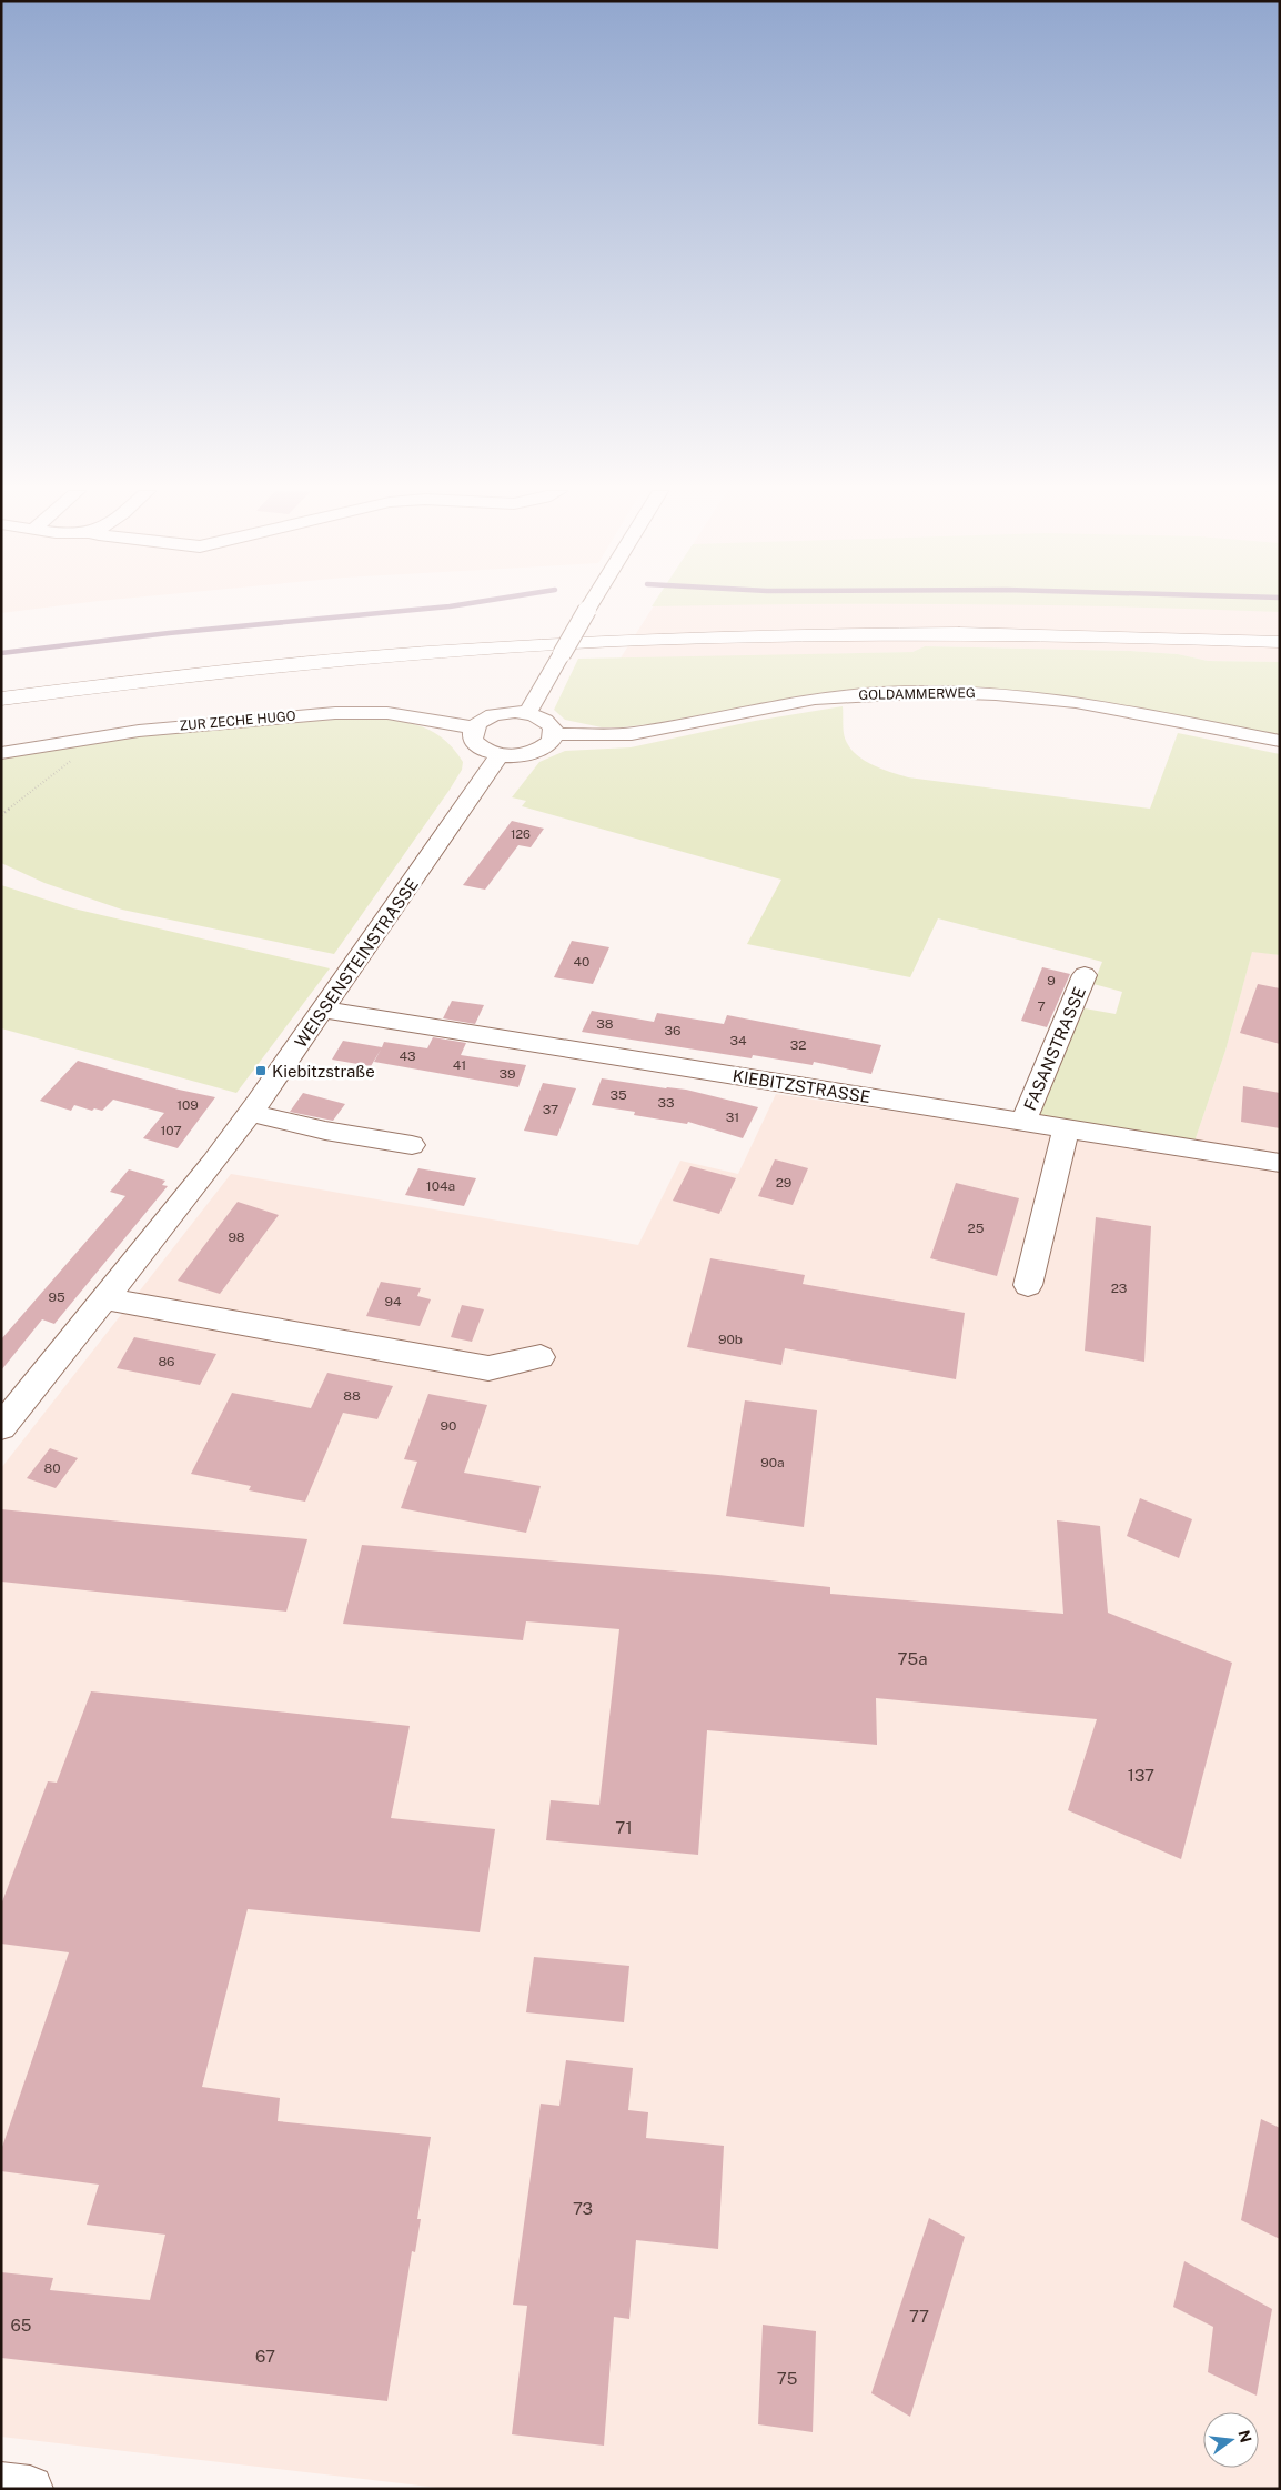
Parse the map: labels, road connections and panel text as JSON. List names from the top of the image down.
{
  "streets": {
    "street": [
      "GOLDAMMERWEG",
      "ZUR ZECHE HUGO",
      "WEISSENSTEINSTRASSE",
      "FASANSTRASSE",
      "KIEBITZSTRASSE"
    ]
  },
  "crossings": [
    ["WEISSENSTEINSTRASSE", "KIEBITZSTRASSE"],
    ["FASANSTRASSE", "KIEBITZSTRASSE"]
  ],
  "places": {
    "transit": ["Kiebitzstraße"]
  },
  "house_numbers": [
    "126",
    "40",
    "9",
    "7",
    "38",
    "36",
    "34",
    "32",
    "43",
    "41",
    "39",
    "35",
    "33",
    "109",
    "37",
    "31",
    "107",
    "29",
    "104a",
    "25",
    "98",
    "23",
    "95",
    "94",
    "90b",
    "86",
    "88",
    "90",
    "90a",
    "80",
    "75a",
    "137",
    "71",
    "73",
    "77",
    "65",
    "67",
    "75"
  ],
  "north": "right"
}
